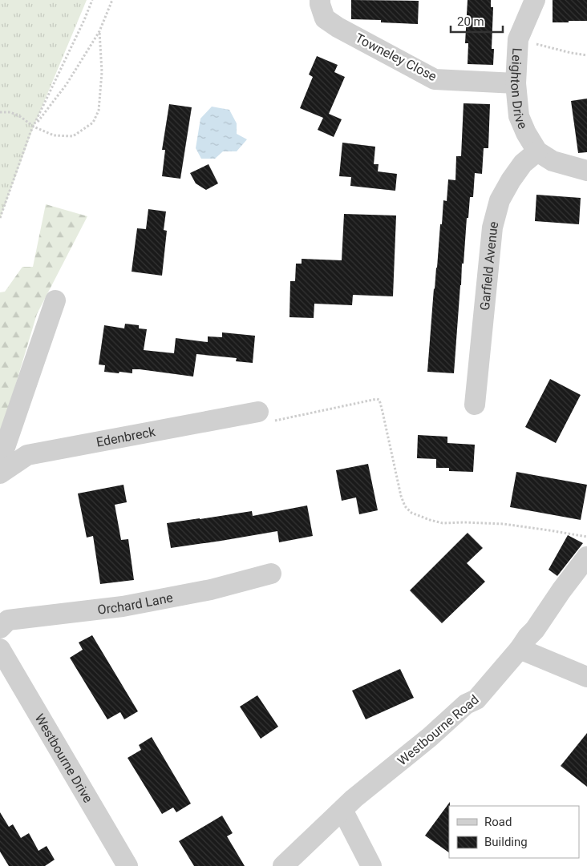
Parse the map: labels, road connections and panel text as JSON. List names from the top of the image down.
{
  "streets": {
    "street": [
      "Towneley Close",
      "Leighton Drive",
      "Garfield Avenue",
      "Edenbreck",
      "Orchard Lane",
      "Westbourne Road",
      "Westbourne Drive"
    ]
  },
  "crossings": [
    ["Towneley Close", "Leighton Drive"],
    ["Leighton Drive", "Garfield Avenue"]
  ],
  "legend": ["Road", "Building"],
  "scale_bar": "20 m"
}
